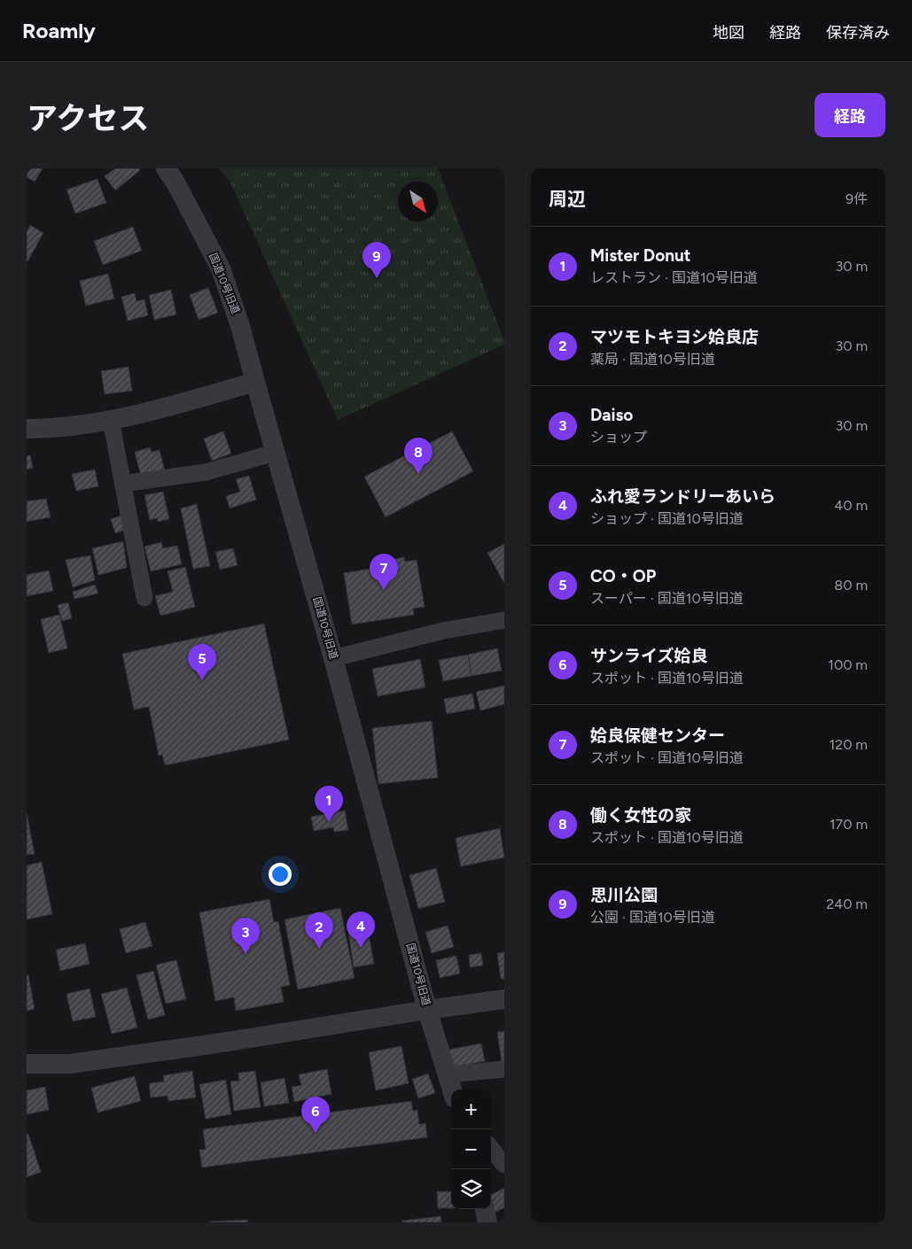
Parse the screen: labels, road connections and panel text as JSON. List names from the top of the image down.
{
  "streets": {
    "street": ["国道10号旧道"]
  },
  "north": "bottom right",
  "page": {
    "header": "Roamly",
    "nav": ["地図", "経路", "保存済み"],
    "title": "アクセス",
    "buttons": "経路",
    "heading": ["周辺", "9件"],
    "list": [
      {
        "mark": "1",
        "name": "Mister Donut",
        "note": "レストラン · 国道10号旧道",
        "value": "30 m"
      },
      {
        "mark": "2",
        "name": "マツモトキヨシ姶良店",
        "note": "薬局 · 国道10号旧道",
        "value": "30 m"
      },
      {
        "mark": "3",
        "name": "Daiso",
        "note": "ショップ",
        "value": "30 m"
      },
      {
        "mark": "4",
        "name": "ふれ愛ランドリーあいら",
        "note": "ショップ · 国道10号旧道",
        "value": "40 m"
      },
      {
        "mark": "5",
        "name": "CO・OP",
        "note": "スーパー · 国道10号旧道",
        "value": "80 m"
      },
      {
        "mark": "6",
        "name": "サンライズ姶良",
        "note": "スポット · 国道10号旧道",
        "value": "100 m"
      },
      {
        "mark": "7",
        "name": "姶良保健センター",
        "note": "スポット · 国道10号旧道",
        "value": "120 m"
      },
      {
        "mark": "8",
        "name": "働く女性の家",
        "note": "スポット · 国道10号旧道",
        "value": "170 m"
      },
      {
        "mark": "9",
        "name": "思川公園",
        "note": "公園 · 国道10号旧道",
        "value": "240 m"
      }
    ],
    "pins": [
      "9",
      "8",
      "7",
      "5",
      "1",
      "4",
      "2",
      "3",
      "6"
    ],
    "map_buttons": ["+", "−"]
  }
}
